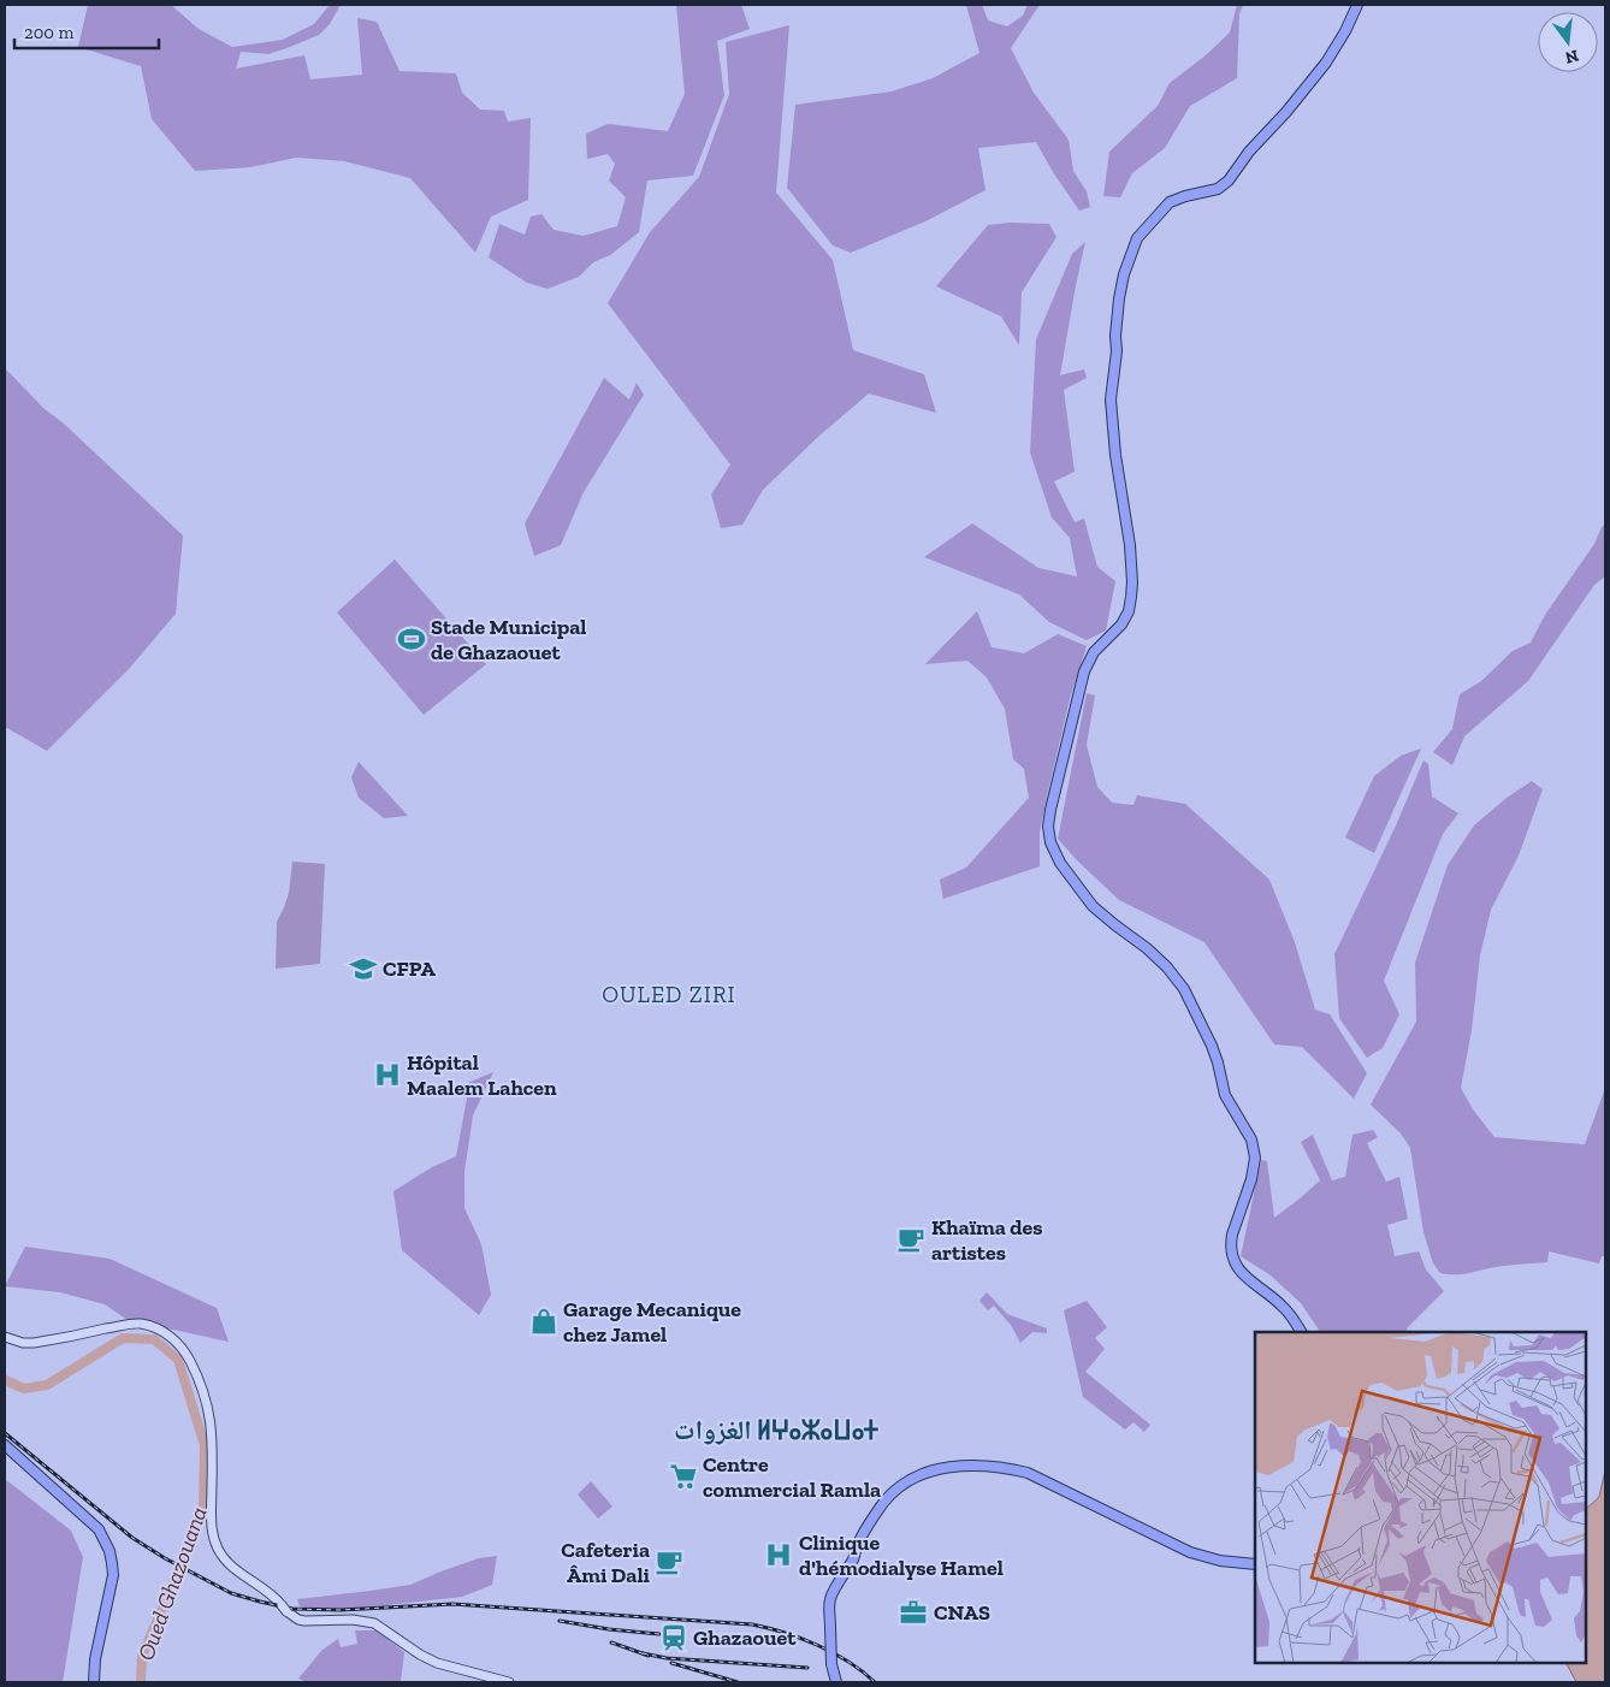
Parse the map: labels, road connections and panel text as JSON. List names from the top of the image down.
{
  "districts": ["OULED ZIRI", "الغزوات ⵍⵖⴰⵣⴰⵡⴰⵜ"],
  "water": ["Oued Ghazouana"],
  "places": {
    "sports": ["Stade Municipal de Ghazaouet"],
    "school or university": ["CFPA"],
    "hospital": ["Hôpital Maalem Lahcen", "Clinique d'hémodialyse Hamel"],
    "cafe": ["Khaïma des artistes", "Cafeteria Âmi Dali"],
    "shop": ["Garage Mecanique chez Jamel"],
    "supermarket": ["Centre commercial Ramla"],
    "office": ["CNAS"],
    "station": ["Ghazaouet"]
  },
  "scale_bar": "200 m",
  "north": "bottom"
}
